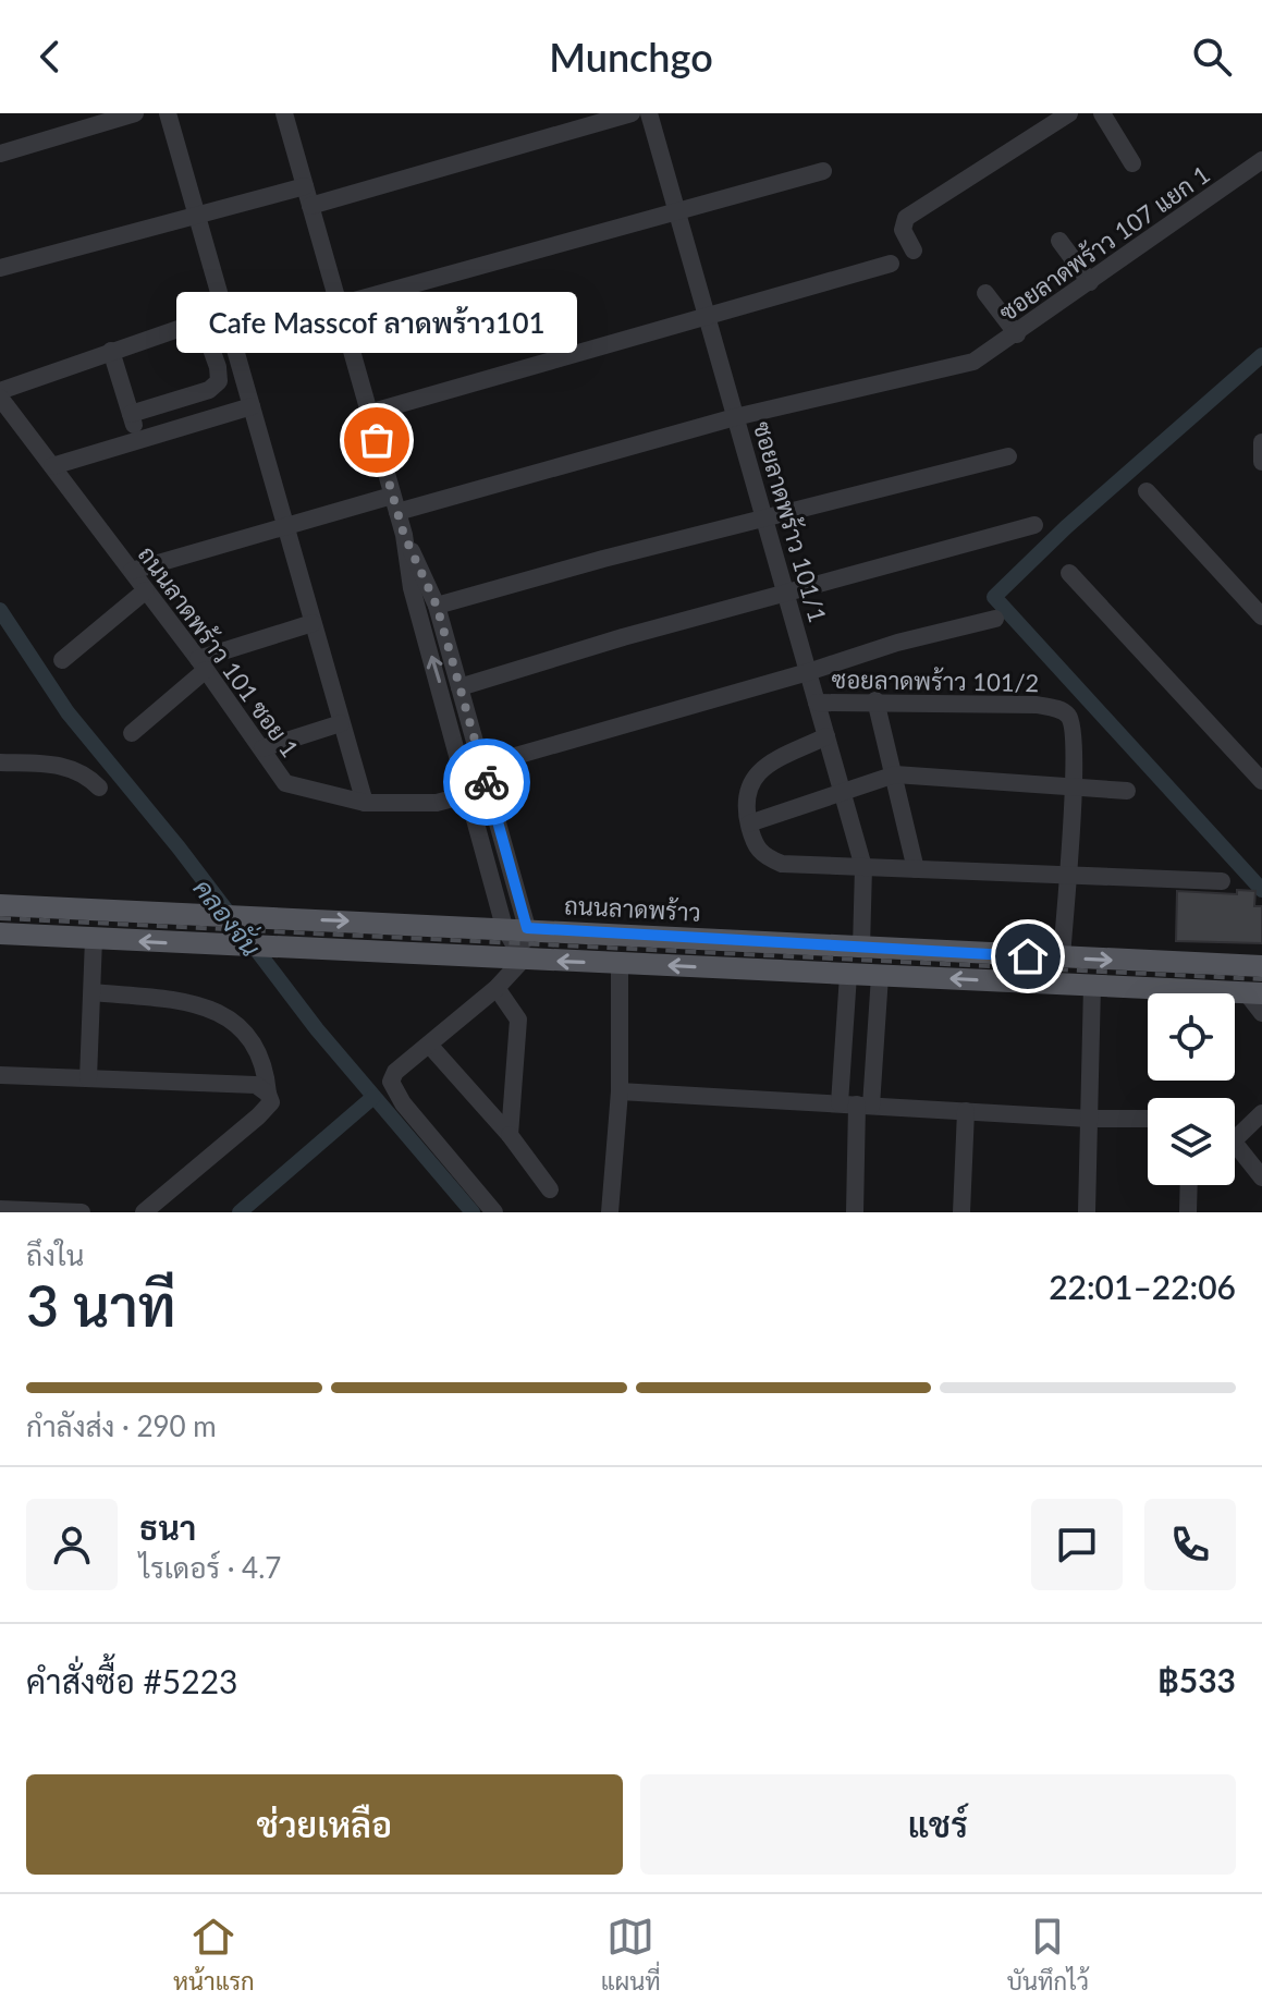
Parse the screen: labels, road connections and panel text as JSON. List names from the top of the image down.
{
  "streets": {
    "main road": ["ถนนลาดพร้าว"],
    "street": [
      "ซอยลาดพร้าว 107 แยก 1",
      "ซอยลาดพร้าว 101/1",
      "ถนนลาดพร้าว 101 ซอย 1",
      "ซอยลาดพร้าว 101/2"
    ]
  },
  "crossings": [
    ["ซอยลาดพร้าว 107 แยก 1", "ซอยลาดพร้าว 101/1"],
    ["ซอยลาดพร้าว 107 แยก 1", "ถนนลาดพร้าว 101 ซอย 1"],
    ["ซอยลาดพร้าว 101/1", "ซอยลาดพร้าว 101/2"],
    ["ซอยลาดพร้าว 101/1", "ถนนลาดพร้าว"],
    ["ซอยลาดพร้าว 101/2", "ถนนลาดพร้าว"]
  ],
  "water": ["คลองจั่น"],
  "places": ["Cafe Masscof ลาดพร้าว101"],
  "page": {
    "header": "Munchgo",
    "bubble": "Cafe Masscof ลาดพร้าว101",
    "heading": ["3 นาที", "ถึงใน", "22:01–22:06"],
    "panel": [
      "ธนา",
      "ไรเดอร์ · 4.7",
      "คำสั่งซื้อ #5223",
      "฿533"
    ],
    "bar": "กำลังส่ง · 290 m",
    "buttons": ["ช่วยเหลือ", "แชร์"],
    "tabs": ["หน้าแรก", "แผนที่", "บันทึกไว้"]
  }
}
